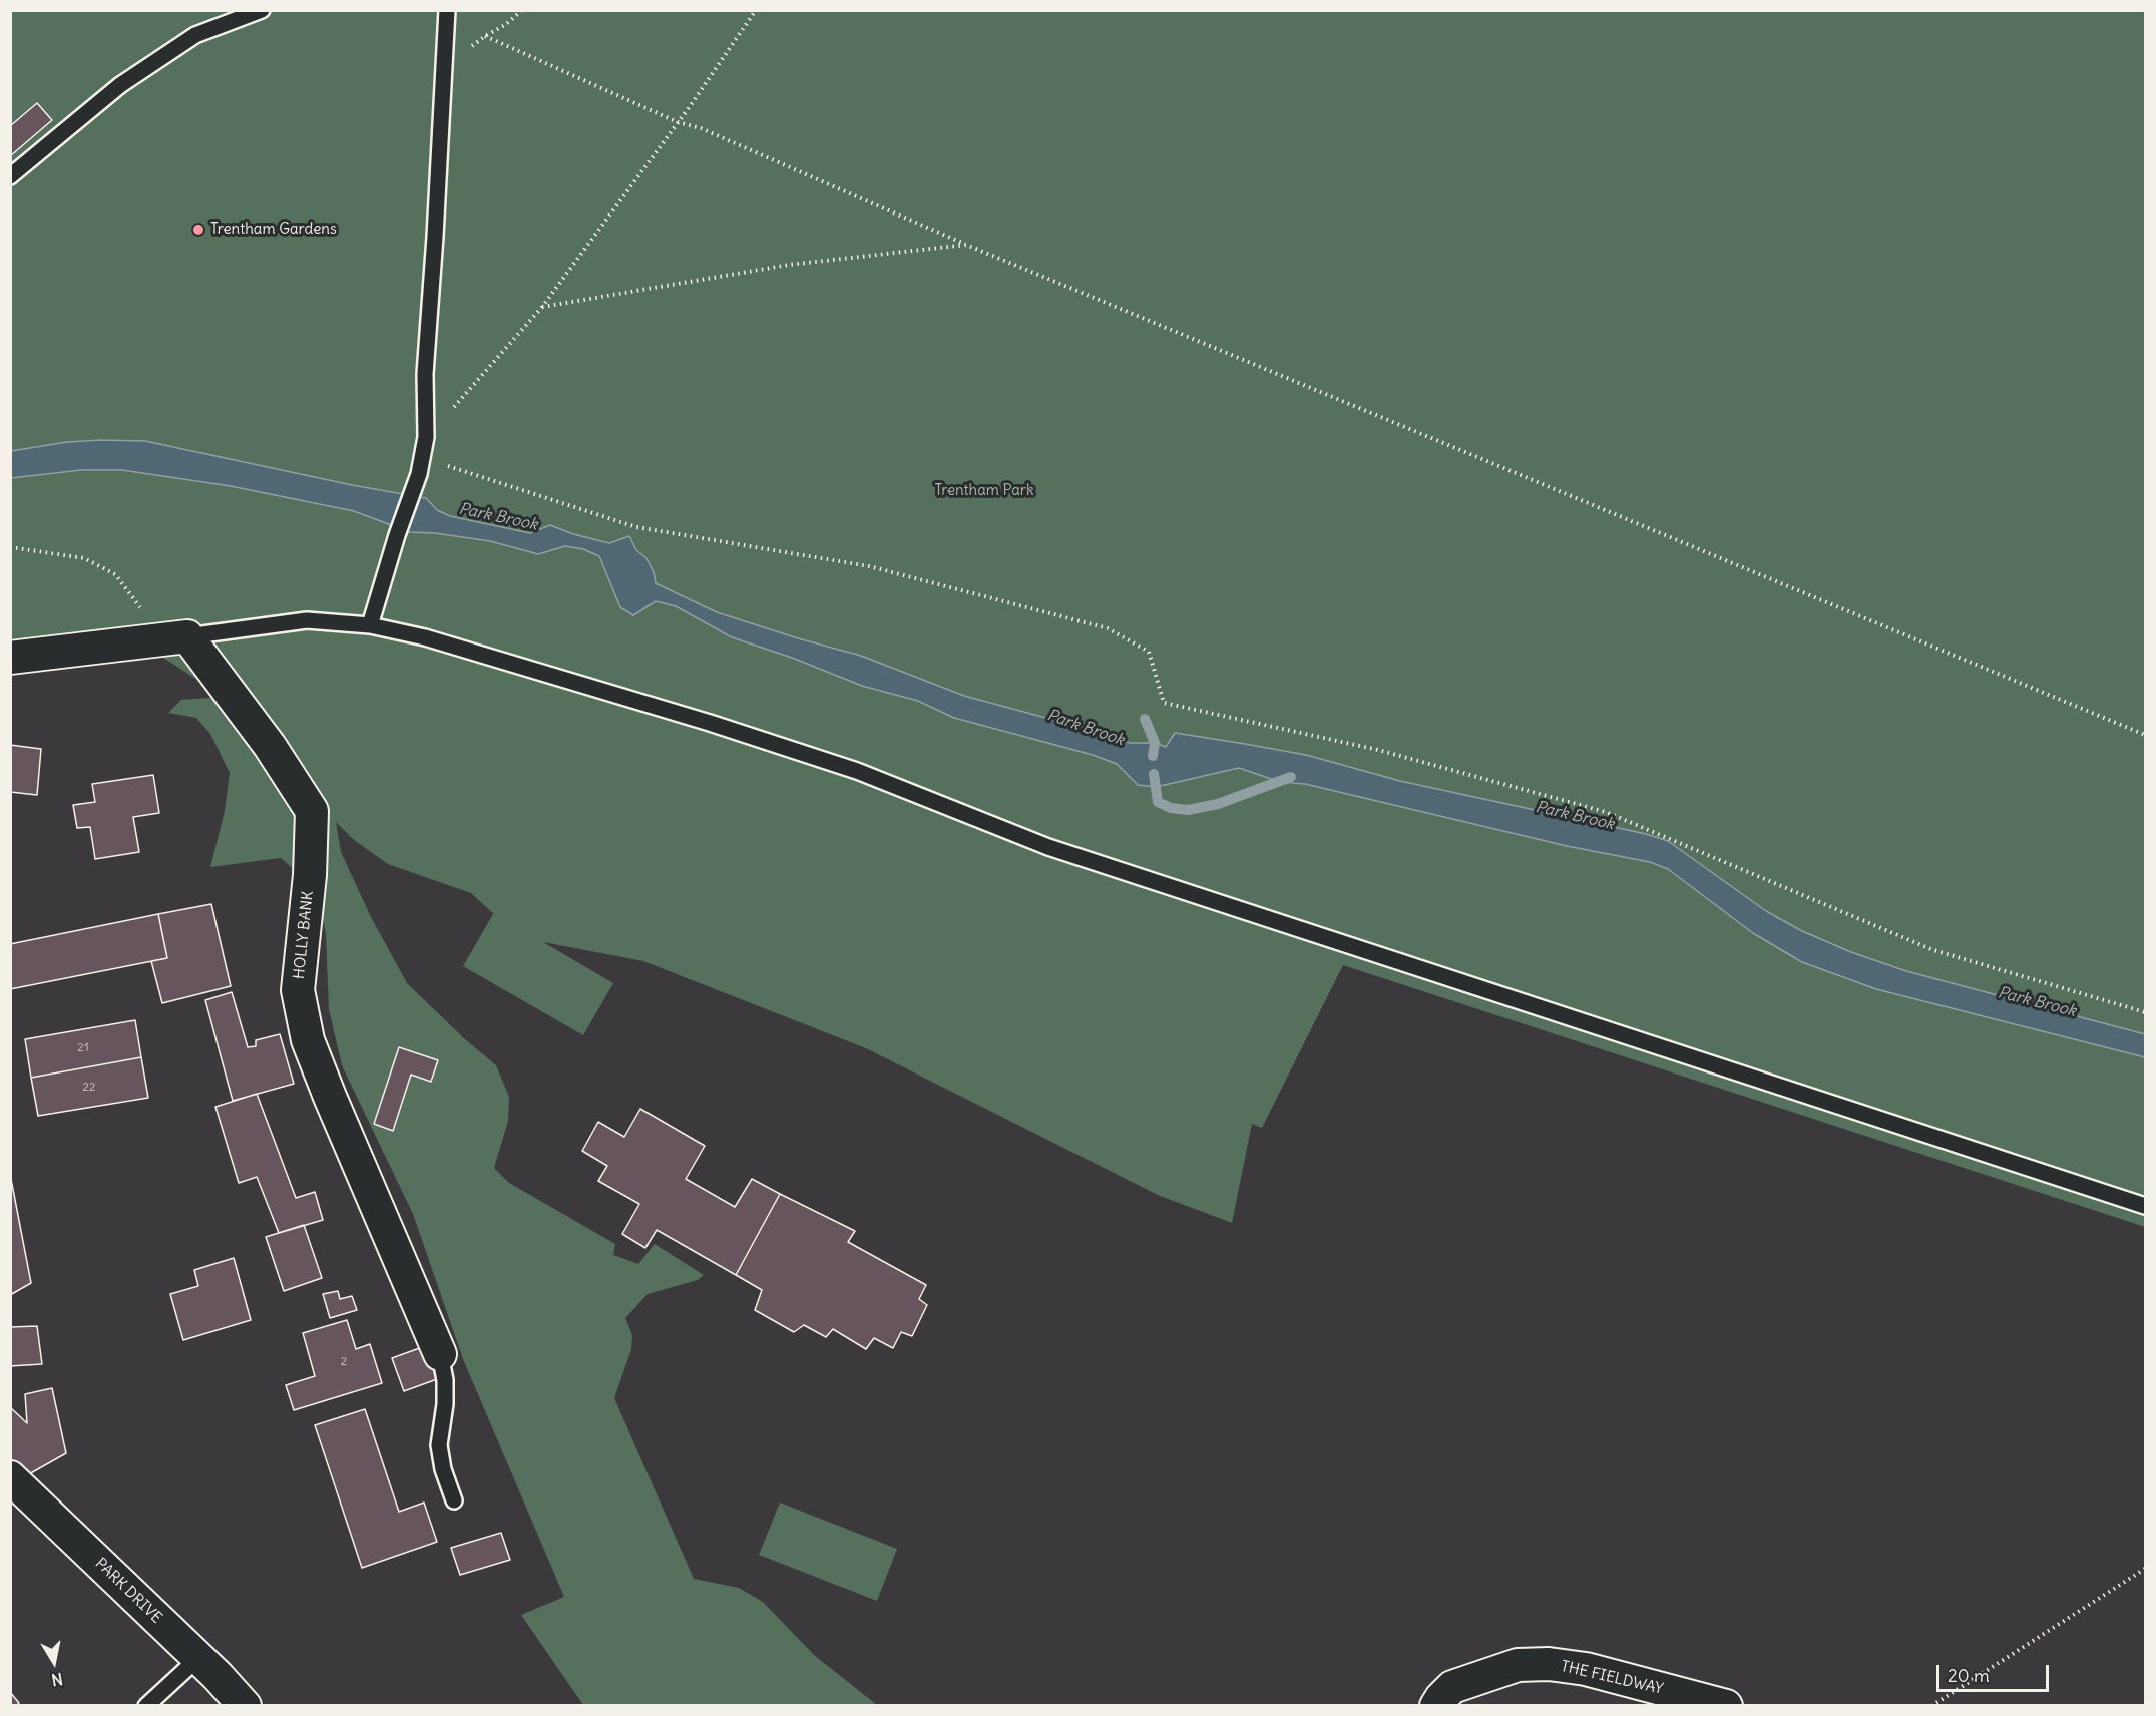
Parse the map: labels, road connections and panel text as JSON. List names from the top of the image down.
{
  "streets": {
    "street": ["HOLLY BANK", "PARK DRIVE", "THE FIELDWAY"]
  },
  "water": ["Park Brook"],
  "parks": ["Trentham Park"],
  "places": ["Trentham Gardens"],
  "house_numbers": ["21", "22", "2"],
  "scale_bar": "20 m",
  "north": "bottom"
}
